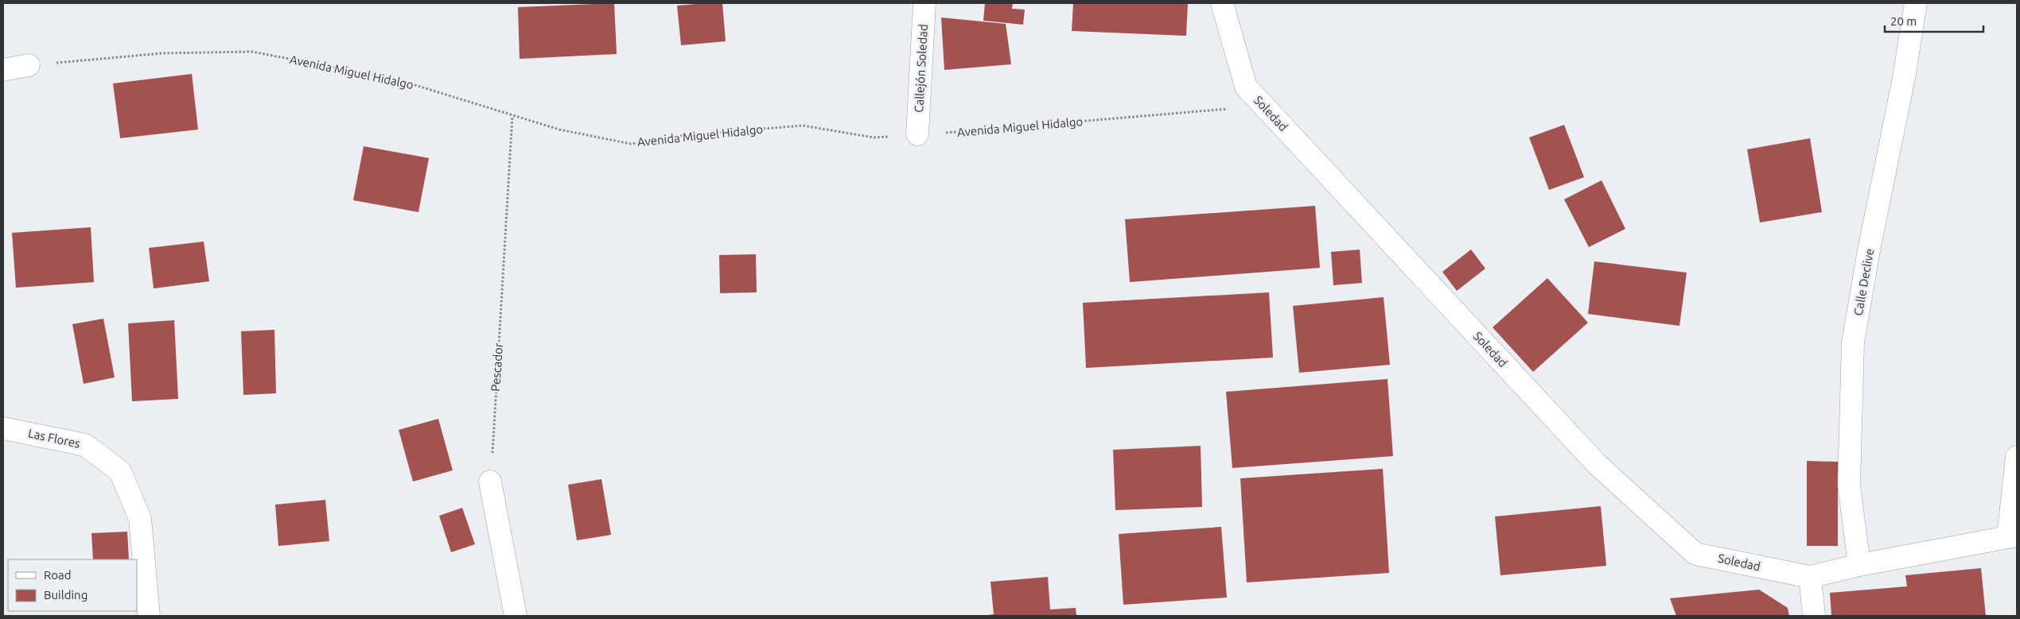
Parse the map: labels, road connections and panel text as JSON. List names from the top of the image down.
{
  "streets": {
    "street": [
      "Callejón Soledad",
      "Soledad",
      "Calle Declive",
      "Las Flores"
    ],
    "path": ["Avenida Miguel Hidalgo", "Pescador"]
  },
  "crossings": [
    ["Callejón Soledad", "Avenida Miguel Hidalgo"],
    ["Avenida Miguel Hidalgo", "Soledad"],
    ["Avenida Miguel Hidalgo", "Pescador"]
  ],
  "legend": ["Road", "Building"],
  "scale_bar": "20 m"
}
